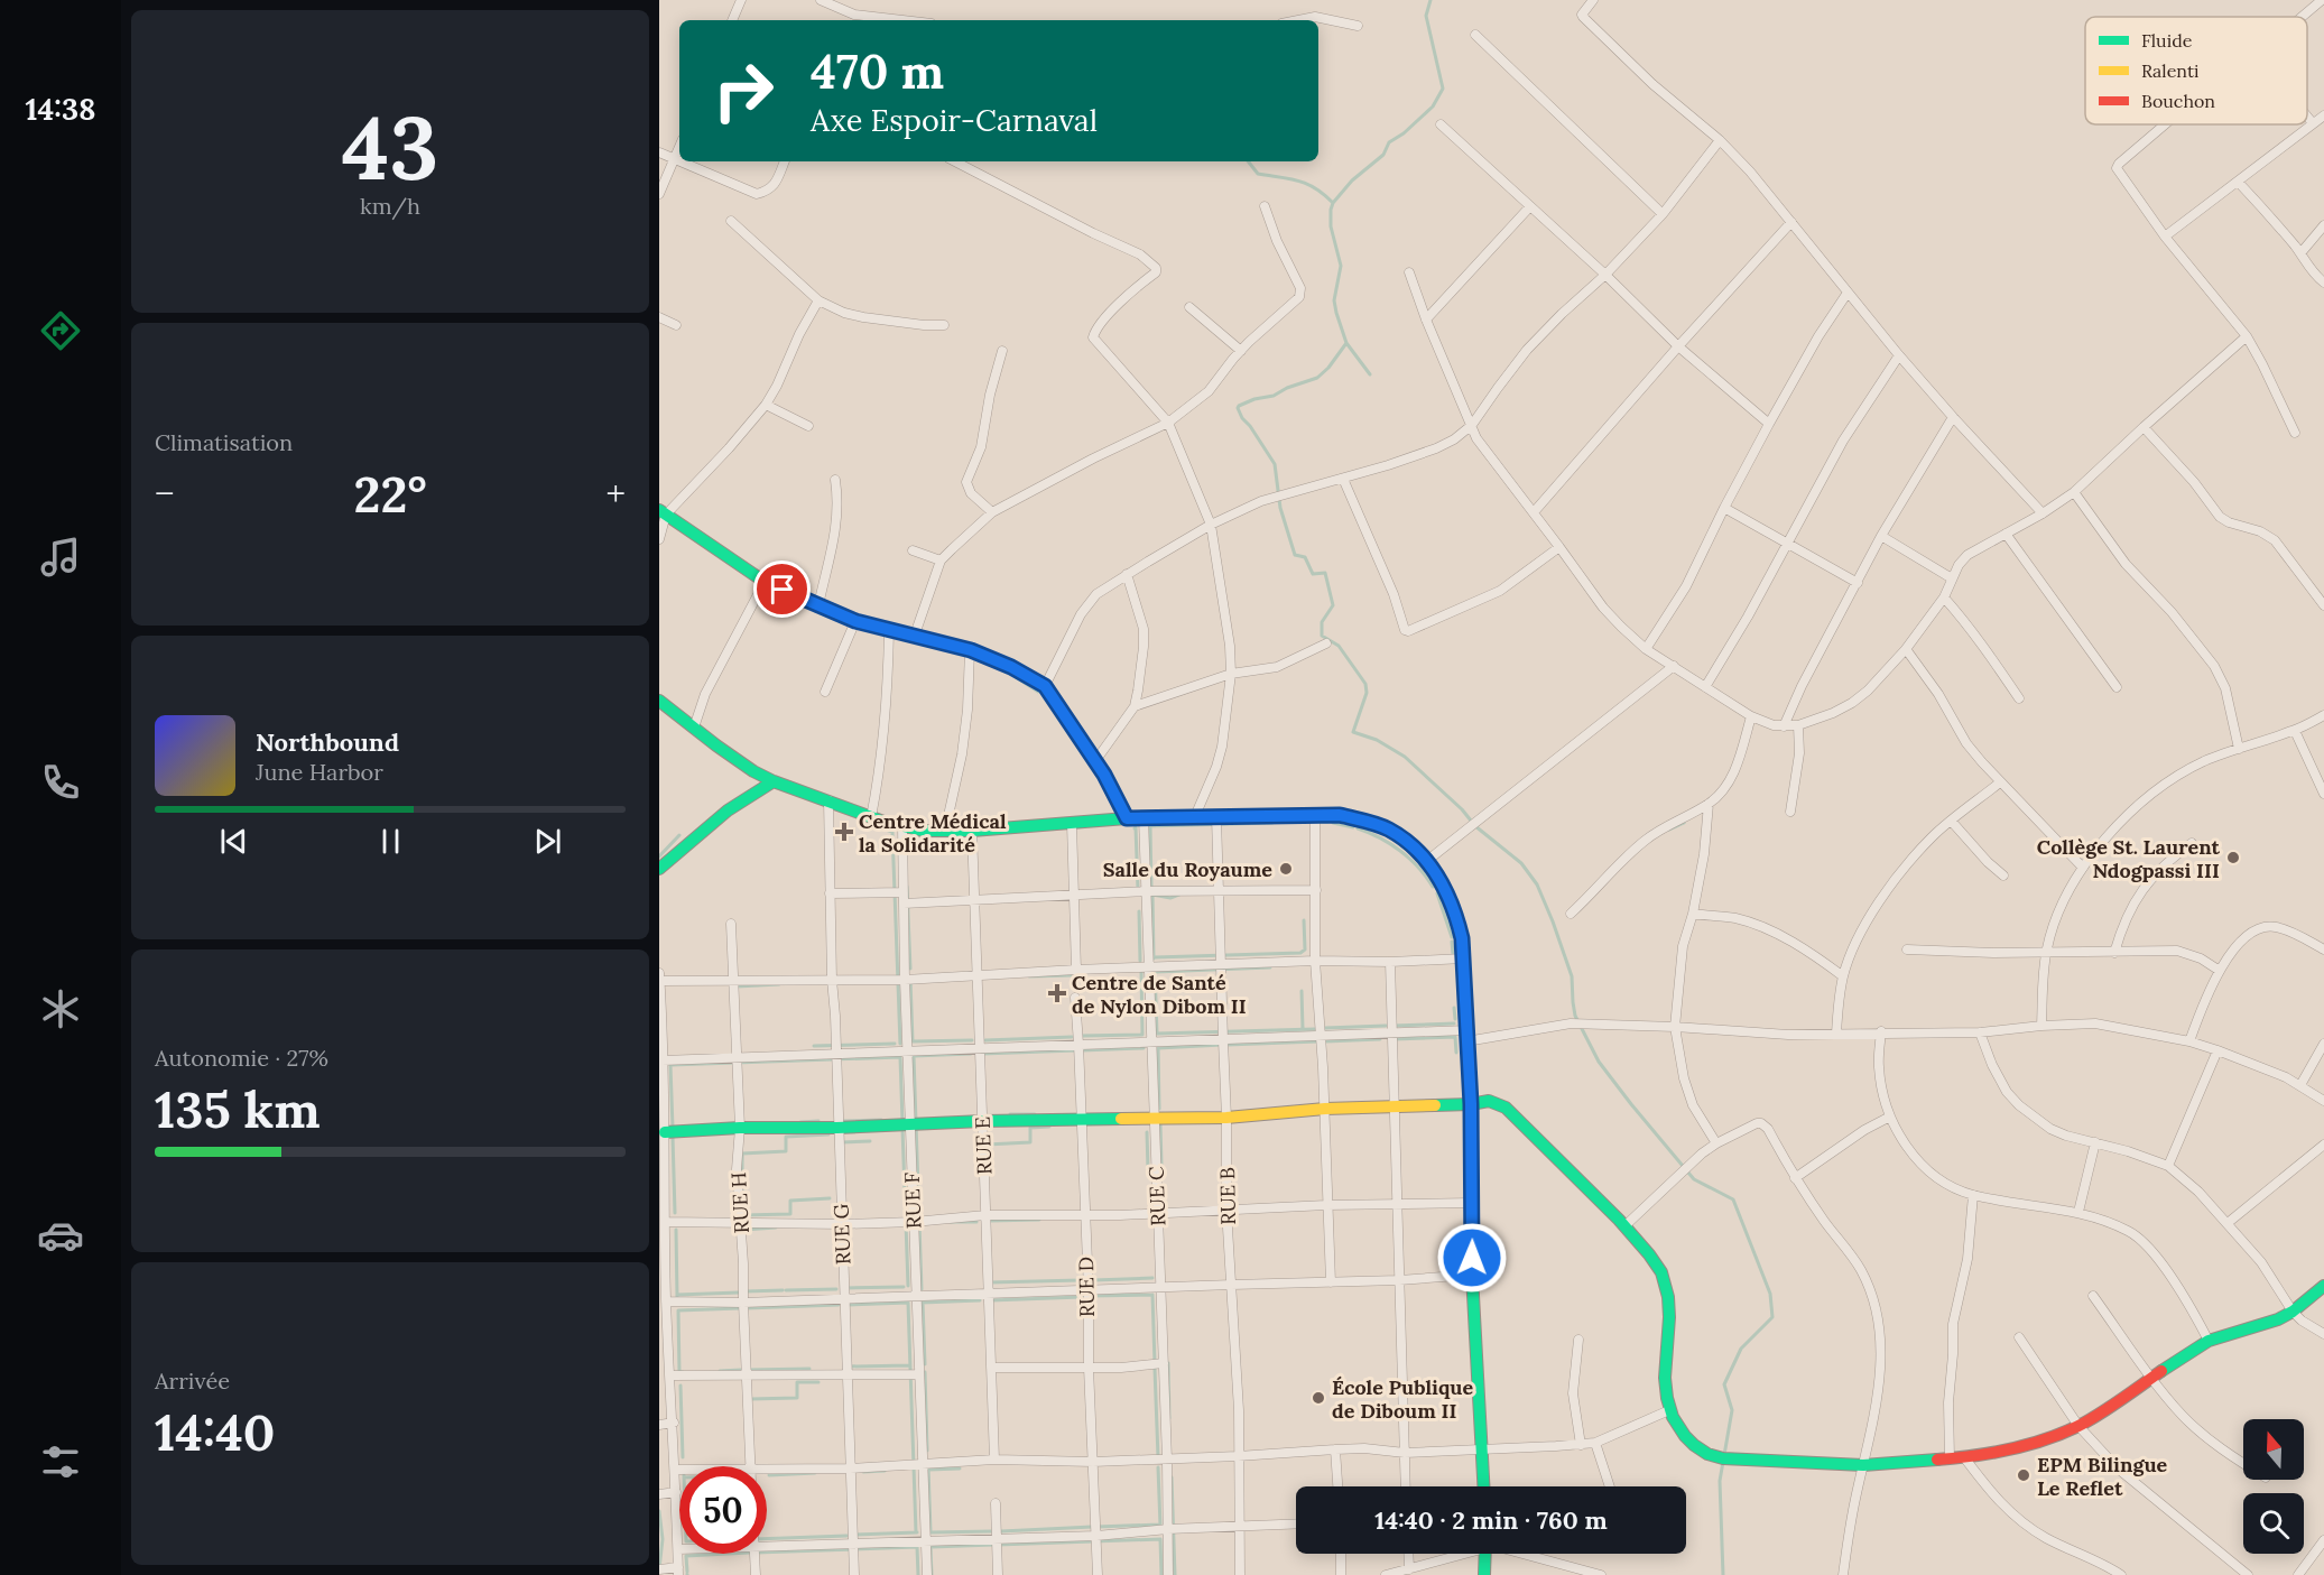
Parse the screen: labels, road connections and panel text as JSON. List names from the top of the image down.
{
  "streets": {
    "street": [
      "RUE E",
      "RUE C",
      "RUE B",
      "RUE F",
      "RUE H",
      "RUE G",
      "RUE D"
    ]
  },
  "places": {
    "health": ["Centre Médical la Solidarité", "Centre de Santé de Nylon Dibom II"],
    "other": [
      "Collège St. Laurent Ndogpassi III",
      "Salle du Royaume",
      "École Publique de Diboum II",
      "EPM Bilingue Le Reflet"
    ]
  },
  "legend": ["Fluide", "Ralenti", "Bouchon"],
  "north": "top",
  "page": {
    "tabs": "14:38",
    "tile": [
      ["43", "km/h"],
      "Climatisation",
      ["Autonomie · 27%", "135 km"],
      ["Arrivée", "14:40"]
    ],
    "turn": ["470 m", "Axe Espoir-Carnaval"],
    "heat": ["−", "22°", "+"],
    "song": ["Northbound", "June Harbor"],
    "limit": "50",
    "trip": "14:40 · 2 min · 760 m"
  }
}
